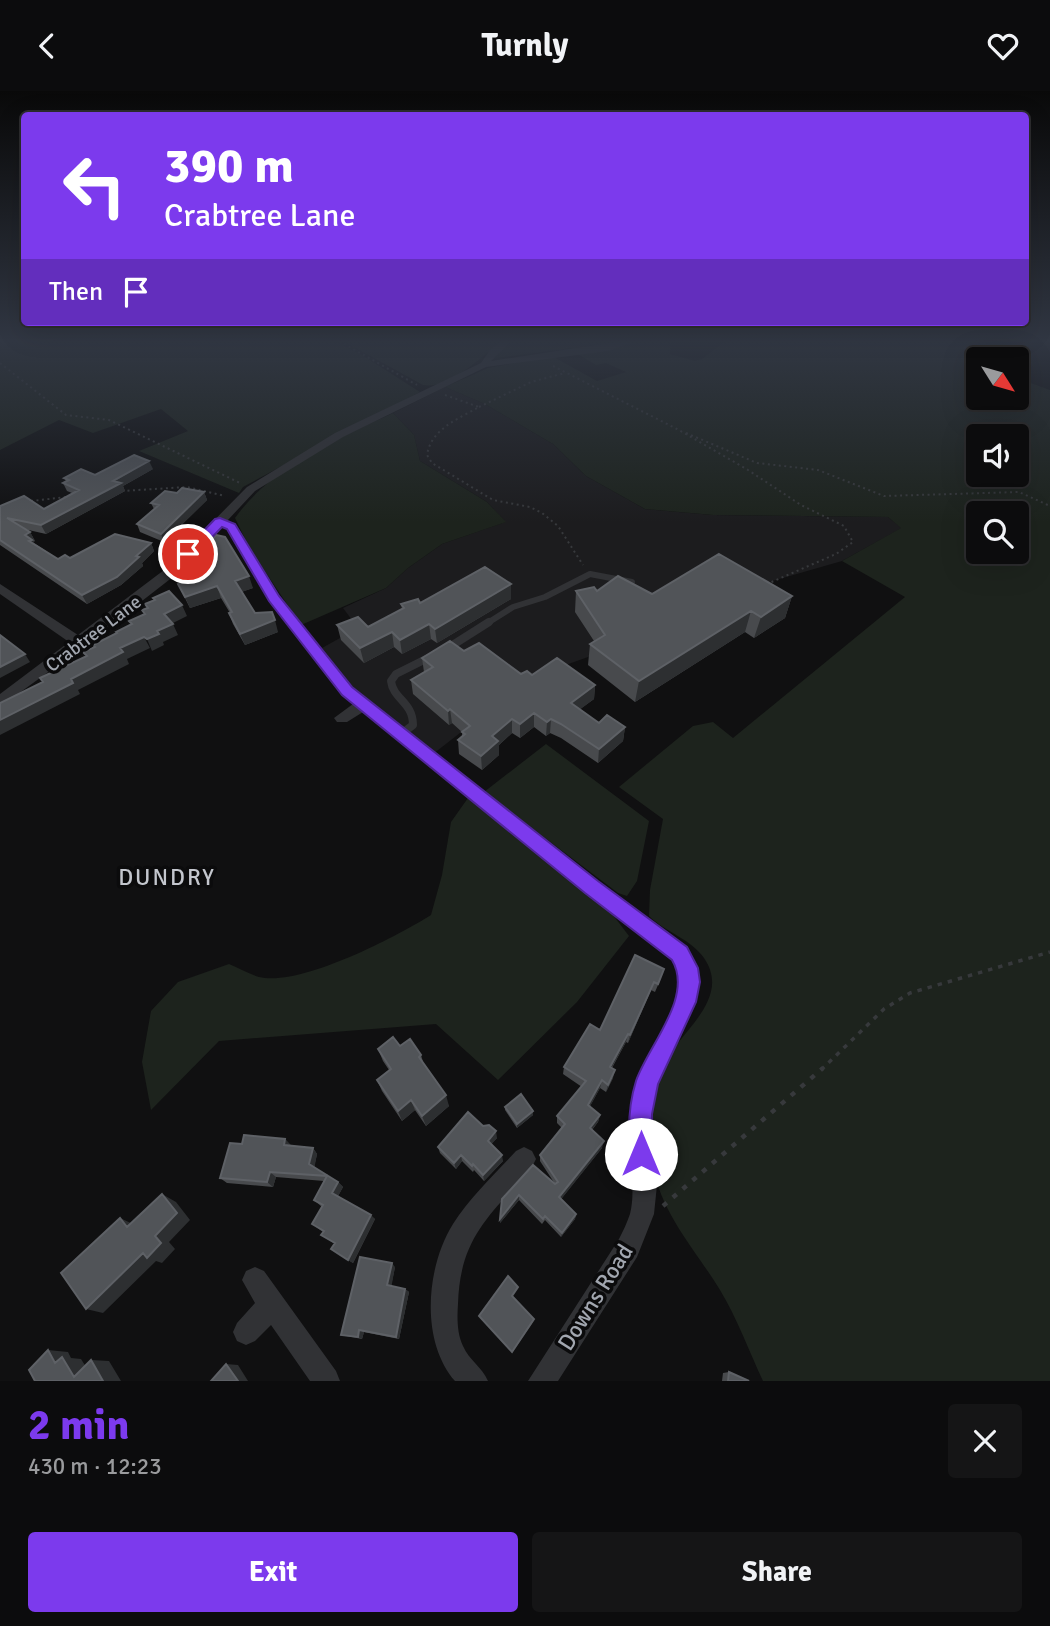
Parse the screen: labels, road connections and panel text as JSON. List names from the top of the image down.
{
  "streets": {
    "street": ["Crabtree Lane", "Downs Road"]
  },
  "crossings": [
    ["Crabtree Lane", "Downs Road"]
  ],
  "districts": ["DUNDRY"],
  "north": "bottom right",
  "page": {
    "header": "Turnly",
    "turn": ["390 m", "Crabtree Lane"],
    "then": "Then",
    "heading": ["2 min", "430 m · 12:23"],
    "buttons": ["Exit", "Share"]
  }
}
